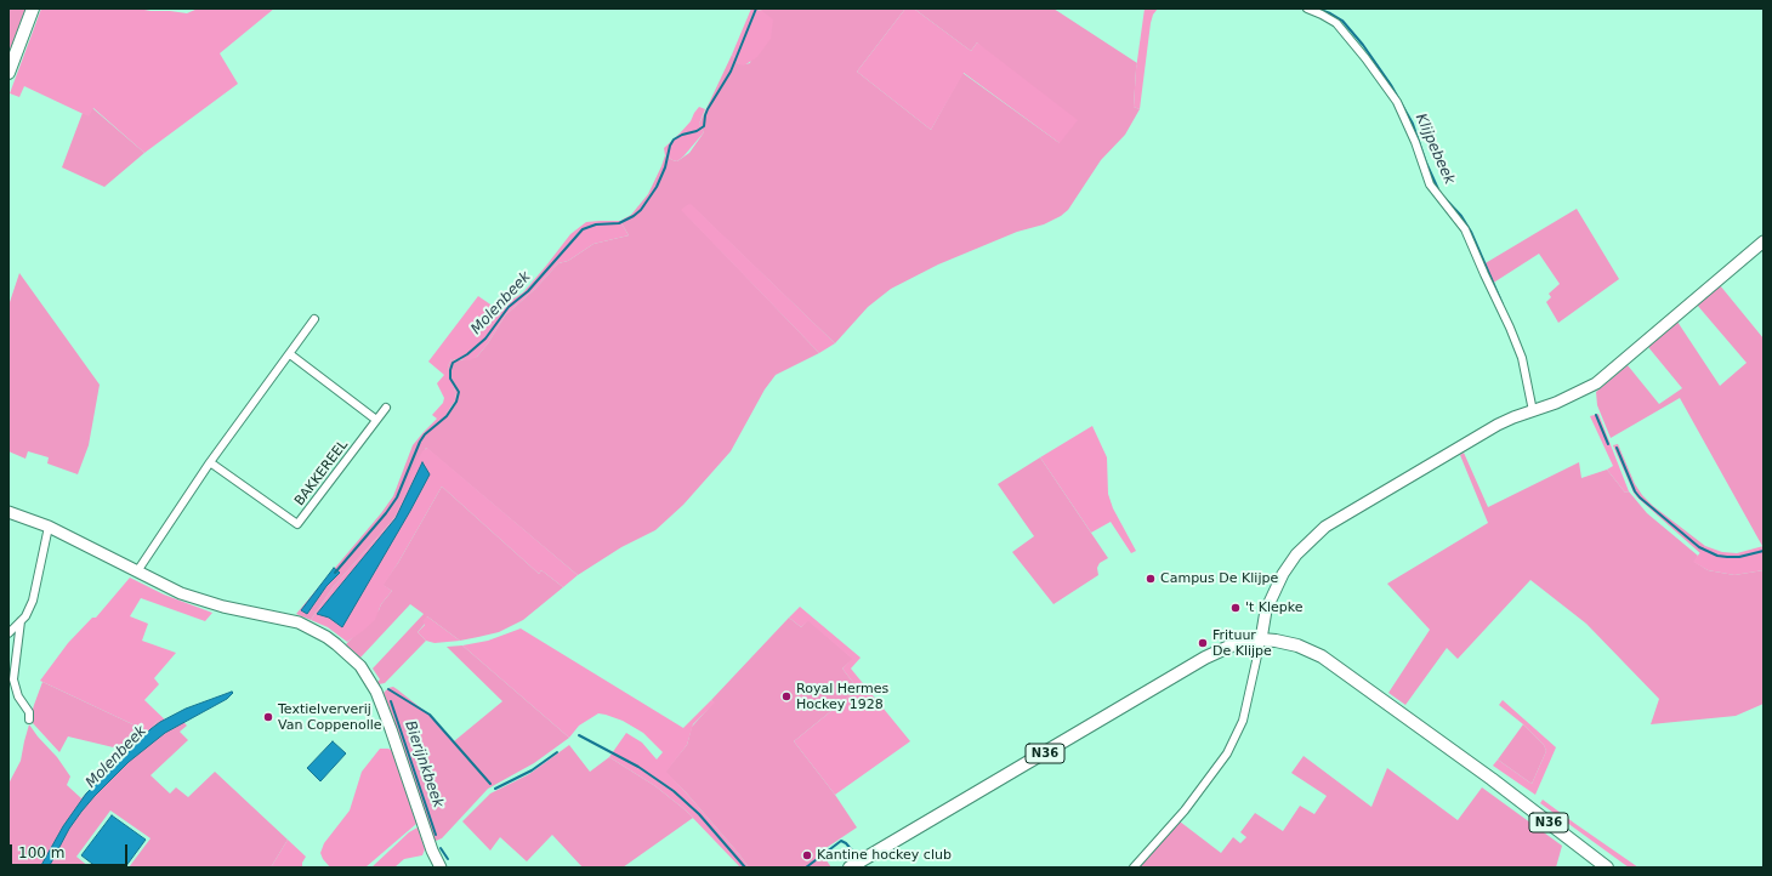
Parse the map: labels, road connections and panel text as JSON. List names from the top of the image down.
{
  "streets": {
    "main road": ["N36"],
    "street": ["BAKKEREEL"]
  },
  "water": ["Klijpebeek", "Molenbeek", "Bierijnkbeek"],
  "places": [
    "Campus De Klijpe",
    "'t Klepke",
    "Frituur De Klijpe",
    "Royal Hermes Hockey 1928",
    "Textielververij Van Coppenolle",
    "Kantine hockey club"
  ],
  "scale_bar": "100 m"
}
